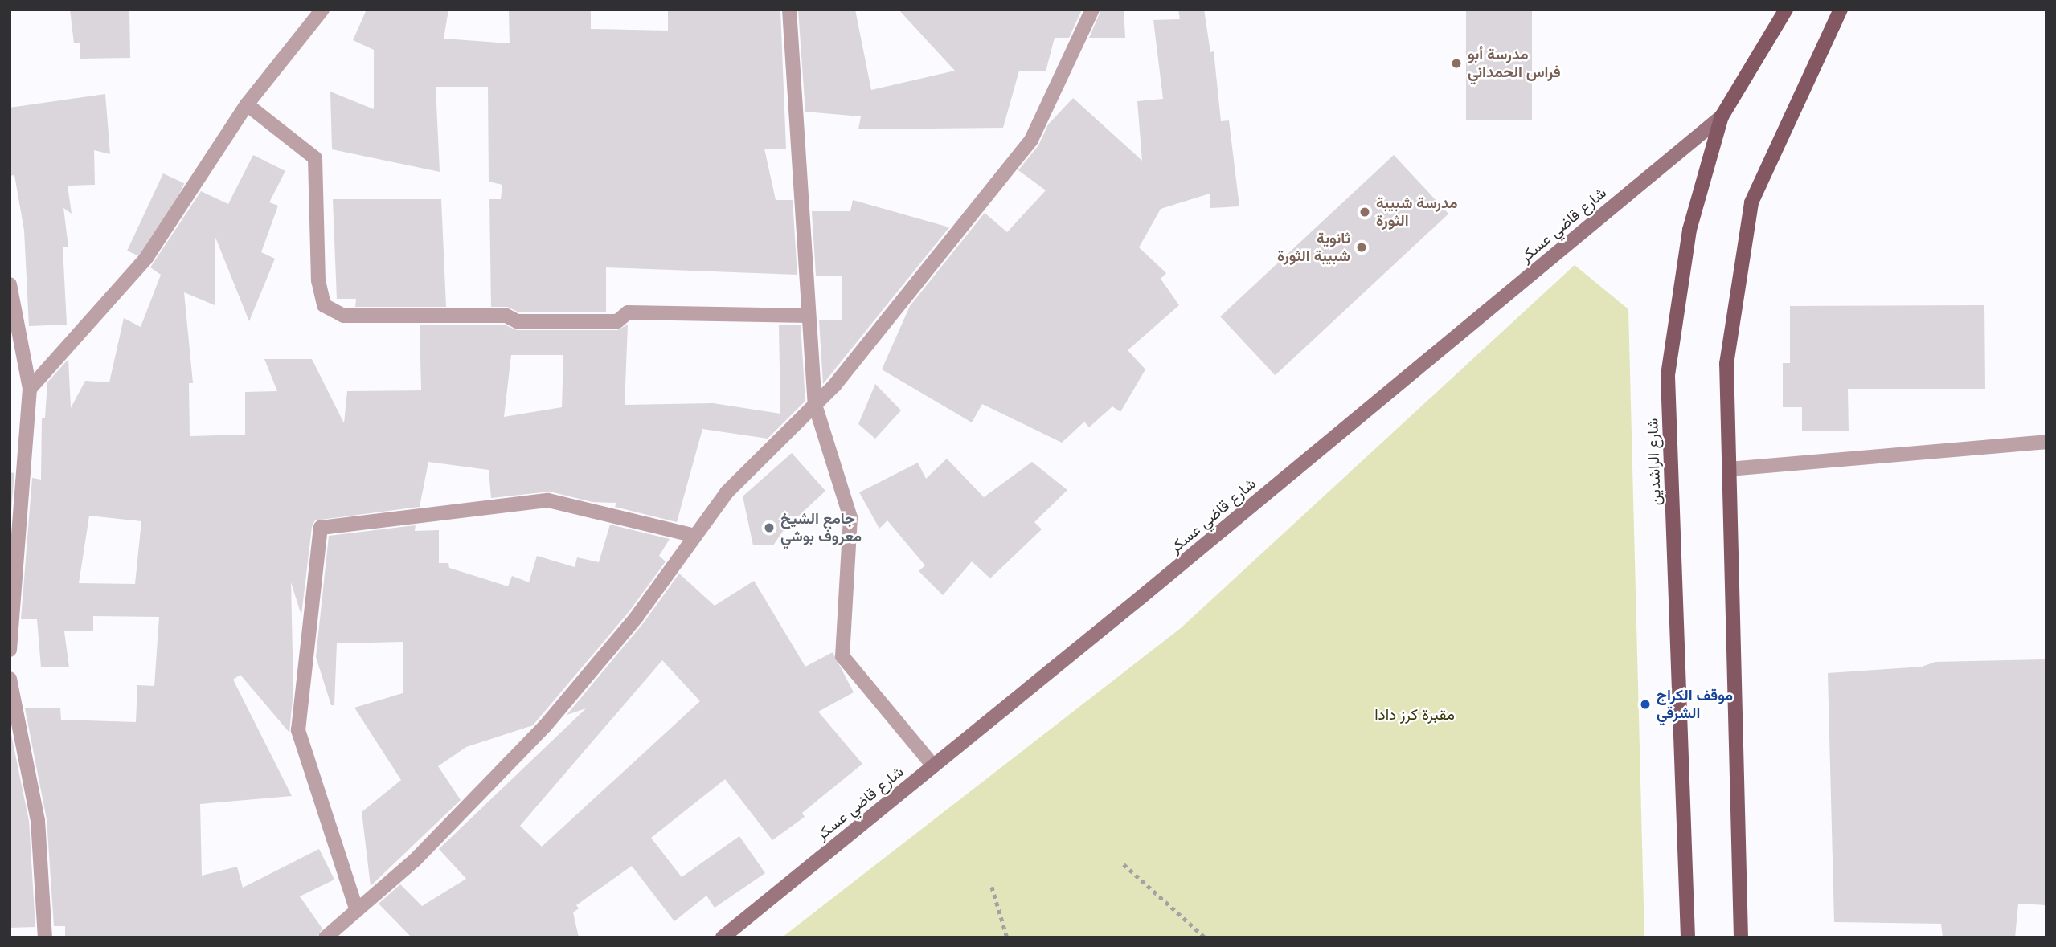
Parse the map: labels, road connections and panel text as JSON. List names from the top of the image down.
{
  "streets": {
    "main road": ["شارع قاضي عسكر", "شارع الراشدين"]
  },
  "crossings": [
    ["شارع قاضي عسكر", "شارع الراشدين"]
  ],
  "parks": ["مقبرة كرز دادا"],
  "places": [
    "مدرسة أبو فراس الحمداني",
    "مدرسة شبيبة الثورة",
    "ثانوية شبيبة الثورة",
    "جامع الشيخ معروف بوشي",
    "موقف الكراج الشرقي"
  ]
}
